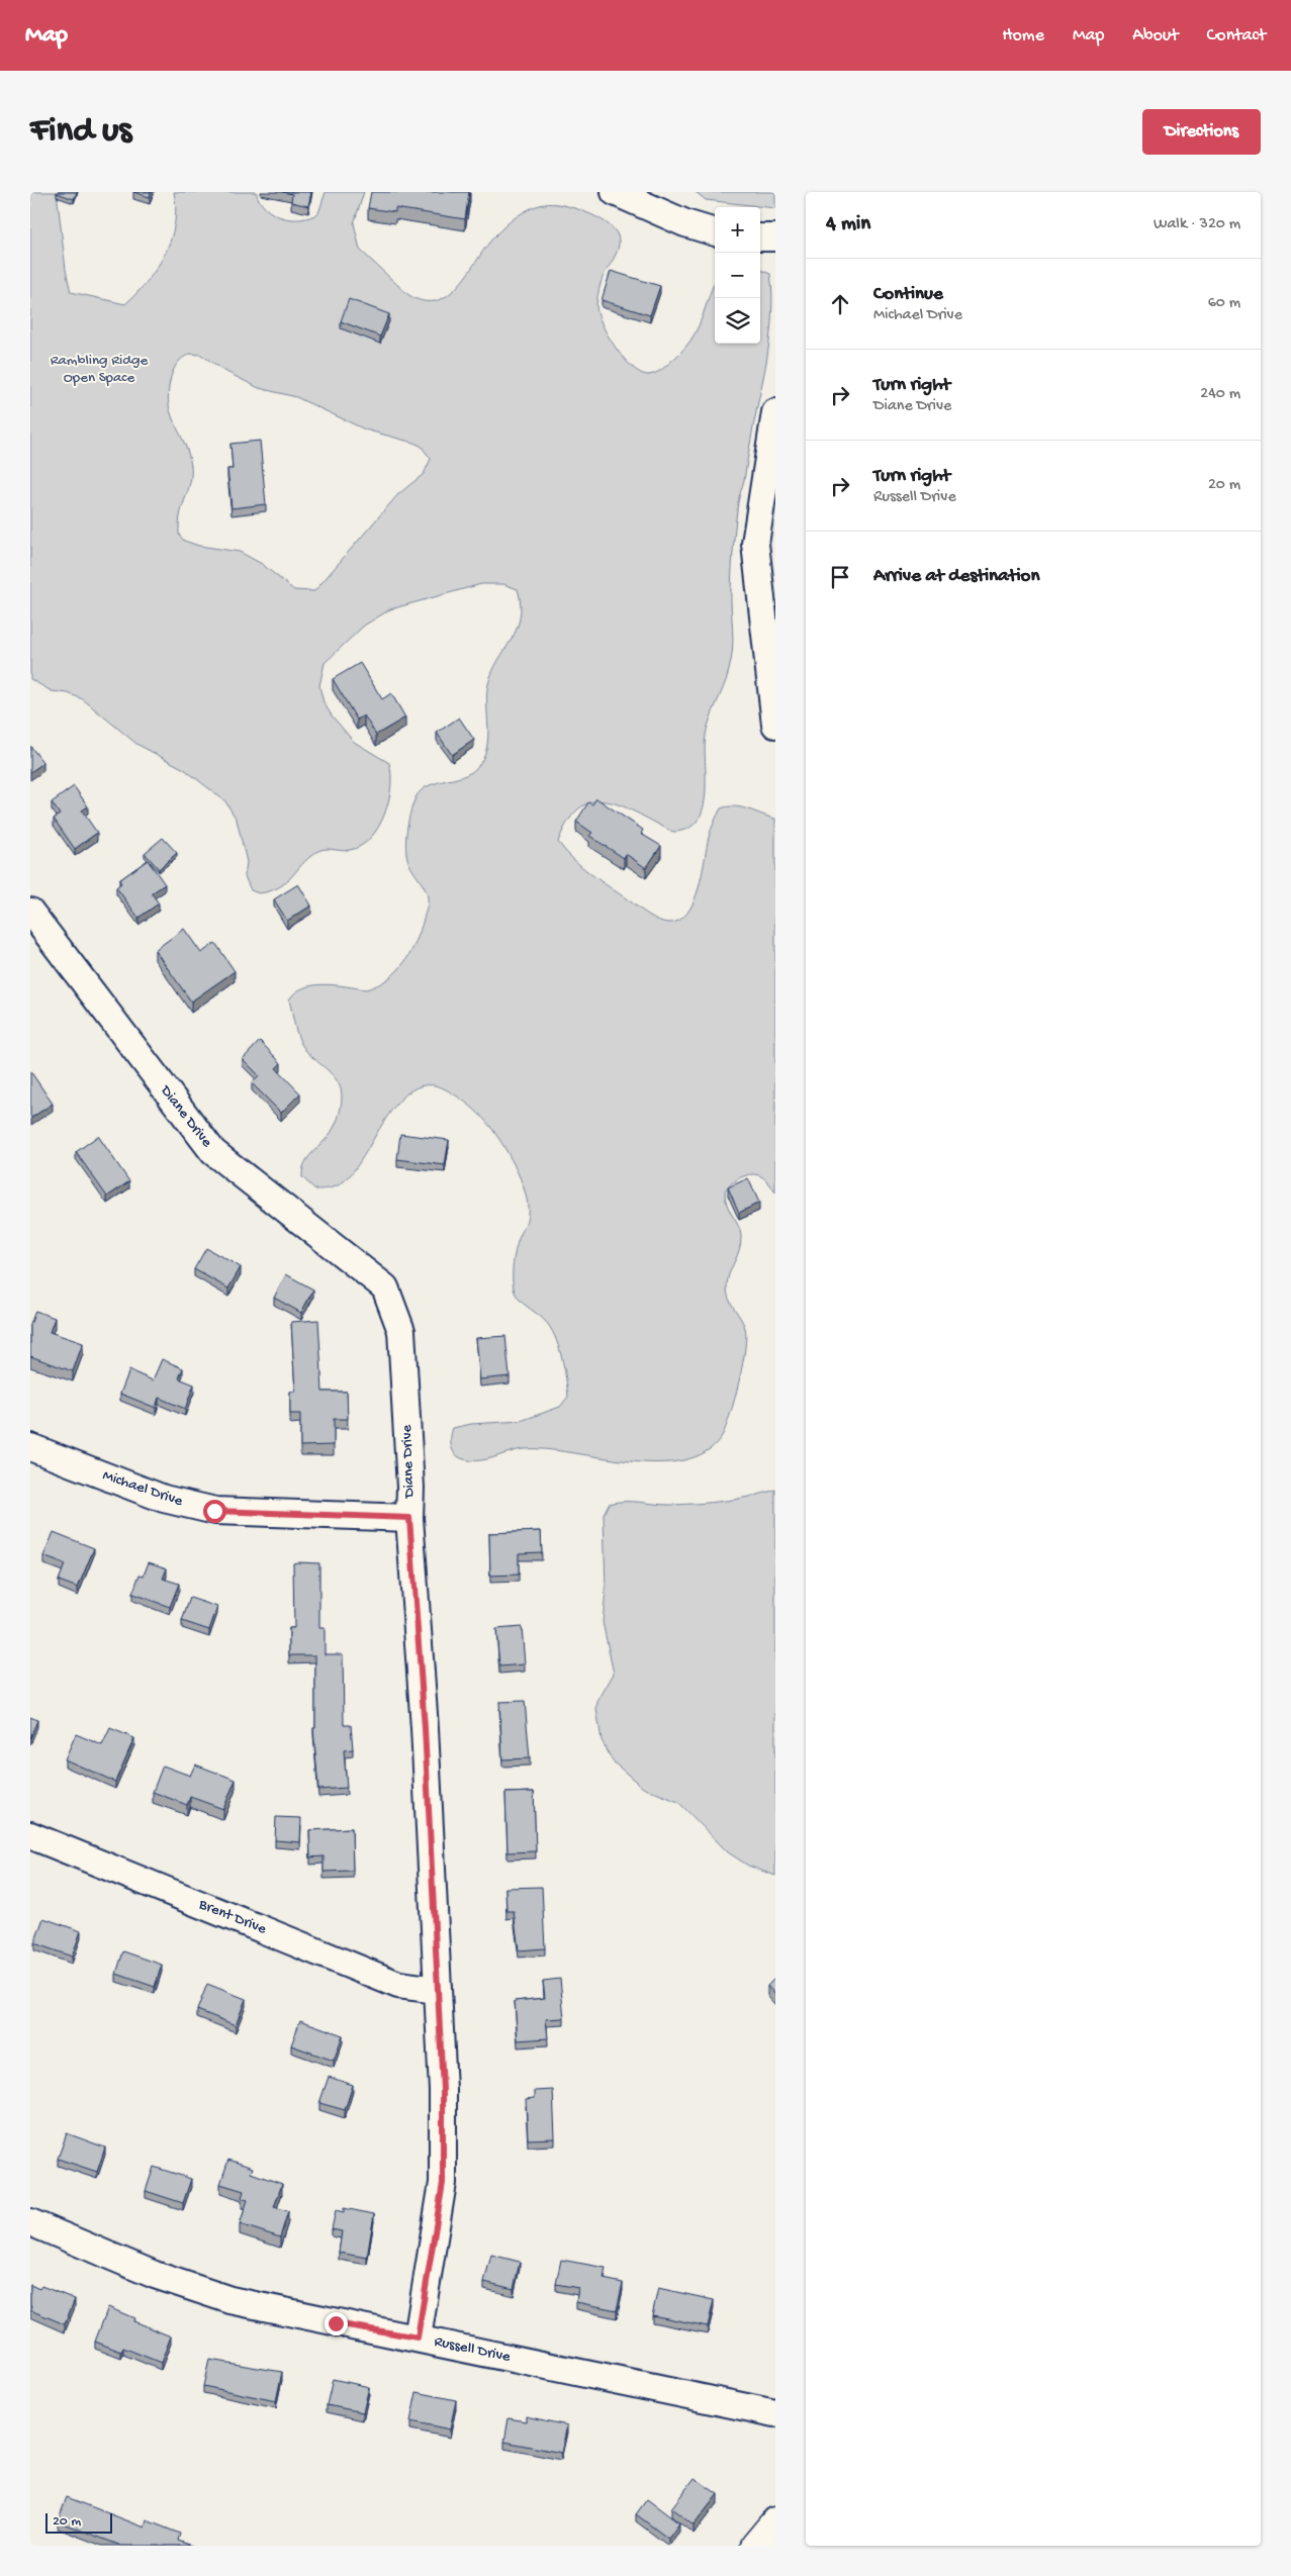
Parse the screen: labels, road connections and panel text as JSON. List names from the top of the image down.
{
  "streets": {
    "street": [
      "Diane Drive",
      "Michael Drive",
      "Brent Drive",
      "Russell Drive"
    ]
  },
  "crossings": [
    ["Diane Drive", "Michael Drive"],
    ["Diane Drive", "Brent Drive"],
    ["Diane Drive", "Russell Drive"]
  ],
  "parks": ["Rambling Ridge Open Space"],
  "scale_bar": "20 m",
  "page": {
    "header": "Map",
    "nav": [
      "Home",
      "Map",
      "About",
      "Contact"
    ],
    "buttons": "Directions",
    "title": "Find us",
    "heading": ["4 min", "Walk · 320 m"],
    "map_buttons": ["+", "−"],
    "list": [
      ["Continue", "Michael Drive", "60 m"],
      ["Turn right", "Diane Drive", "240 m"],
      ["Turn right", "Russell Drive", "20 m"],
      "Arrive at destination"
    ],
    "scale": "20 m"
  }
}
